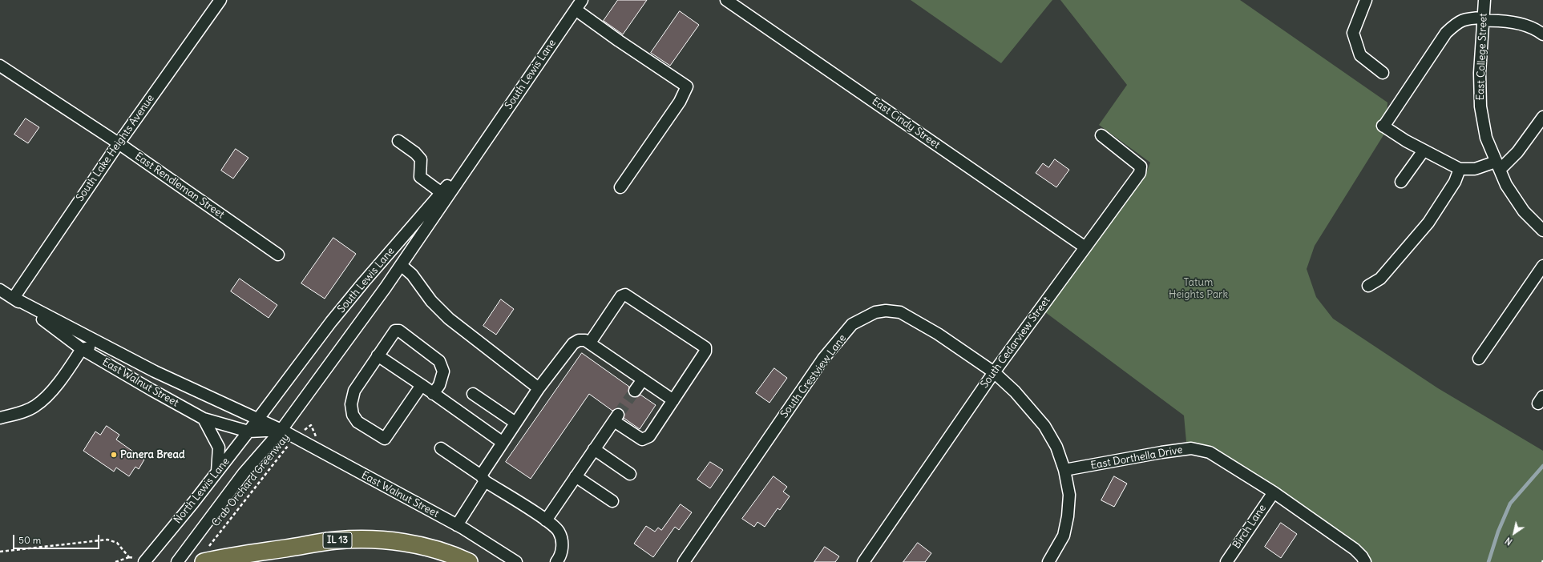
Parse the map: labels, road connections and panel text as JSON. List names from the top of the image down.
{
  "streets": {
    "highway": ["IL 13"],
    "street": [
      "East College Street",
      "South Lewis Lane",
      "East Cindy Street",
      "South Lake Heights Avenue",
      "East Rendleman Street",
      "South Cedarview Street",
      "South Crestview Lane",
      "East Walnut Street",
      "East Dorthella Drive",
      "North Lewis Lane",
      "Birch Lane"
    ],
    "path": ["Crab Orchard Greenway"]
  },
  "crossings": [
    ["South Lewis Lane", "East Walnut Street"],
    ["South Lewis Lane", "North Lewis Lane"],
    ["East Cindy Street", "South Cedarview Street"],
    ["South Lake Heights Avenue", "East Rendleman Street"],
    ["South Lake Heights Avenue", "East Walnut Street"],
    ["South Cedarview Street", "South Crestview Lane"],
    ["South Crestview Lane", "East Dorthella Drive"],
    ["East Walnut Street", "Crab Orchard Greenway"],
    ["East Walnut Street", "North Lewis Lane"],
    ["East Dorthella Drive", "Birch Lane"],
    ["Crab Orchard Greenway", "IL 13"]
  ],
  "parks": ["Tatum Heights Park"],
  "places": ["Panera Bread"],
  "scale_bar": "50 m",
  "north": "bottom left"
}
